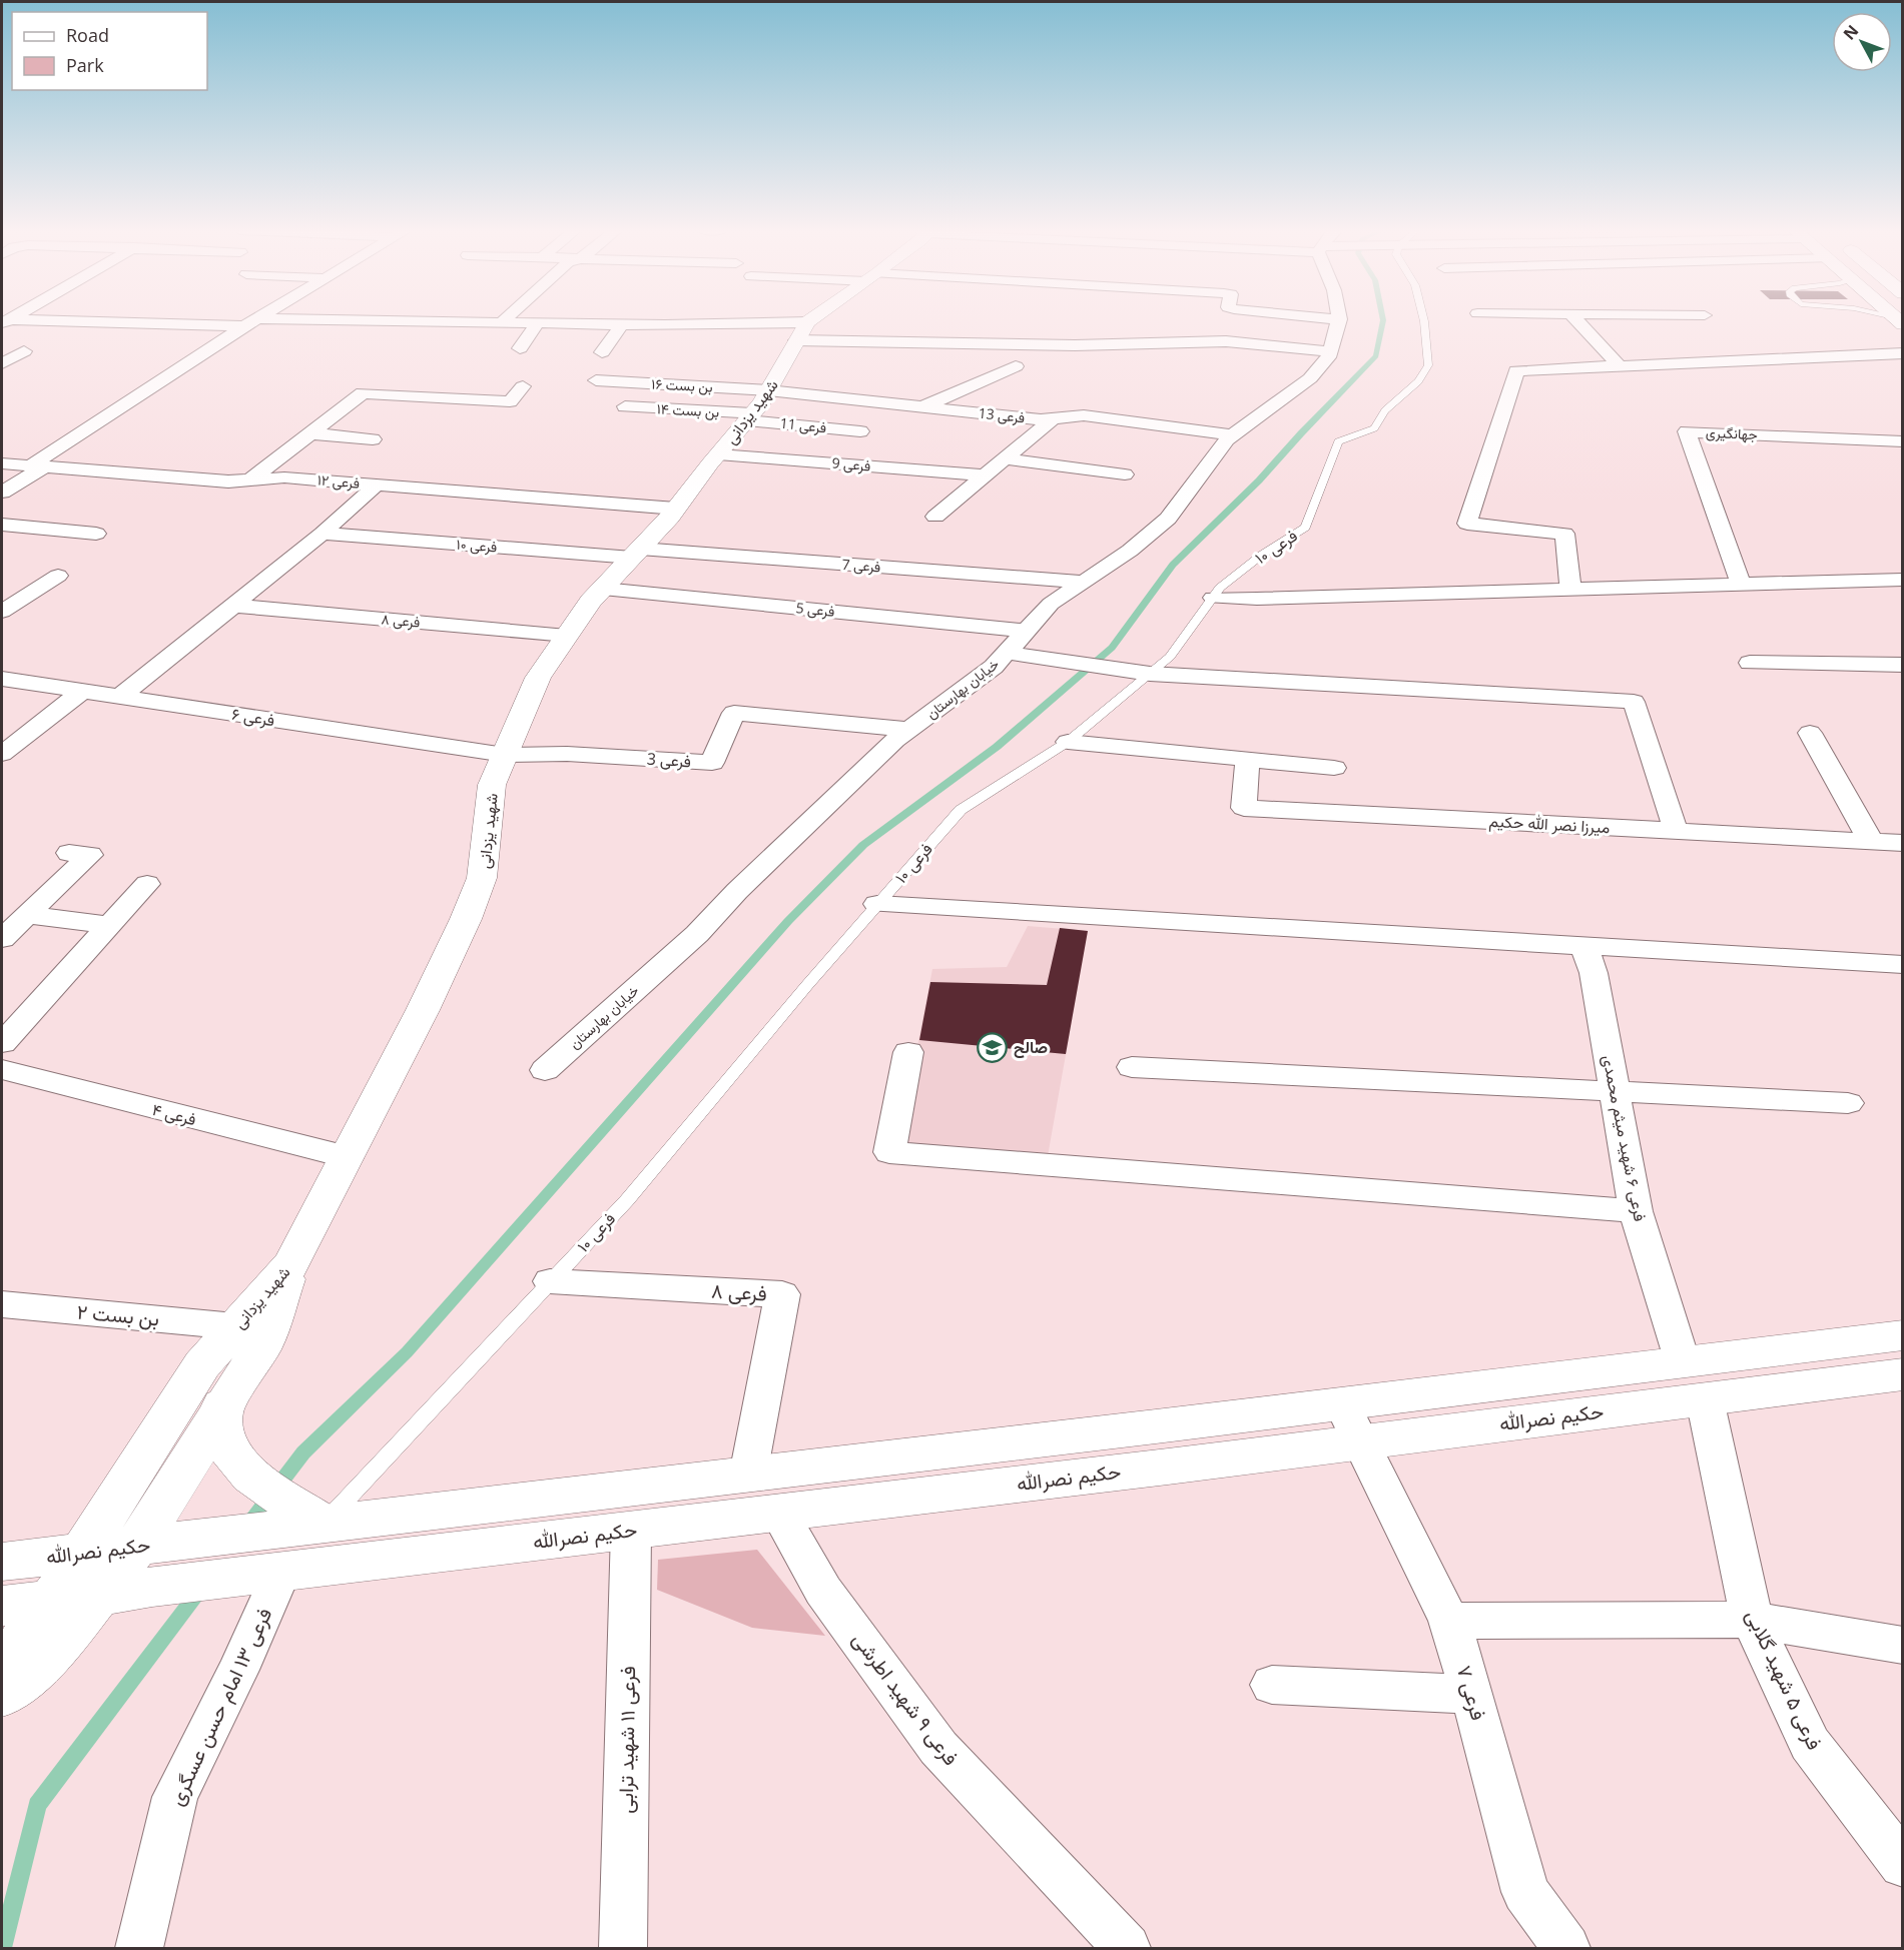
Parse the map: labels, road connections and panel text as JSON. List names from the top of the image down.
{
  "streets": {
    "street": [
      "بن بست ۱۶",
      "بن بست ۱۴",
      "شهید یزدانی",
      "فرعی 13",
      "فرعی 11",
      "جهانگیری",
      "فرعی 9",
      "فرعی ۱۲",
      "فرعی ۱۰",
      "فرعی 7",
      "فرعی 5",
      "فرعی ۸",
      "خیابان بهارستان",
      "فرعی ۶",
      "فرعی 3",
      "میرزا نصر الله حکیم",
      "فرعی ۴",
      "فرعی ۶ شهید میثم محمدی",
      "بن بست ۲",
      "حکیم نصرالله",
      "فرعی ۵ شهید گلابی",
      "فرعی ۷",
      "فرعی ۹ شهید اطرشی",
      "فرعی ۱۳ امام حسن عسگری",
      "فرعی ۱۱ شهید ترابی"
    ]
  },
  "crossings": [
    ["بن بست ۱۶", "شهید یزدانی"],
    ["بن بست ۱۶", "فرعی 13"],
    ["بن بست ۱۴", "شهید یزدانی"],
    ["بن بست ۱۴", "فرعی 11"],
    ["شهید یزدانی", "فرعی 13"],
    ["شهید یزدانی", "فرعی 11"],
    ["شهید یزدانی", "فرعی 9"],
    ["شهید یزدانی", "فرعی ۱۲"],
    ["شهید یزدانی", "فرعی ۱۰"],
    ["شهید یزدانی", "فرعی 7"],
    ["شهید یزدانی", "فرعی 5"],
    ["شهید یزدانی", "فرعی ۸"],
    ["شهید یزدانی", "فرعی ۶"],
    ["شهید یزدانی", "فرعی 3"],
    ["شهید یزدانی", "فرعی ۴"],
    ["شهید یزدانی", "بن بست ۲"],
    ["شهید یزدانی", "حکیم نصرالله"],
    ["فرعی 13", "خیابان بهارستان"],
    ["فرعی ۱۰", "فرعی 7"],
    ["فرعی ۱۰", "فرعی ۸"],
    ["فرعی ۱۰", "حکیم نصرالله"],
    ["فرعی 7", "خیابان بهارستان"],
    ["فرعی 5", "خیابان بهارستان"],
    ["فرعی ۸", "حکیم نصرالله"],
    ["خیابان بهارستان", "فرعی 3"],
    ["فرعی ۶", "فرعی 3"],
    ["فرعی ۶ شهید میثم محمدی", "حکیم نصرالله"],
    ["حکیم نصرالله", "فرعی ۵ شهید گلابی"],
    ["حکیم نصرالله", "فرعی ۷"],
    ["حکیم نصرالله", "فرعی ۹ شهید اطرشی"],
    ["حکیم نصرالله", "فرعی ۱۳ امام حسن عسگری"],
    ["حکیم نصرالله", "فرعی ۱۱ شهید ترابی"]
  ],
  "places": {
    "school or university": ["صالح"]
  },
  "legend": ["Road", "Park"],
  "north": "top left"
}
